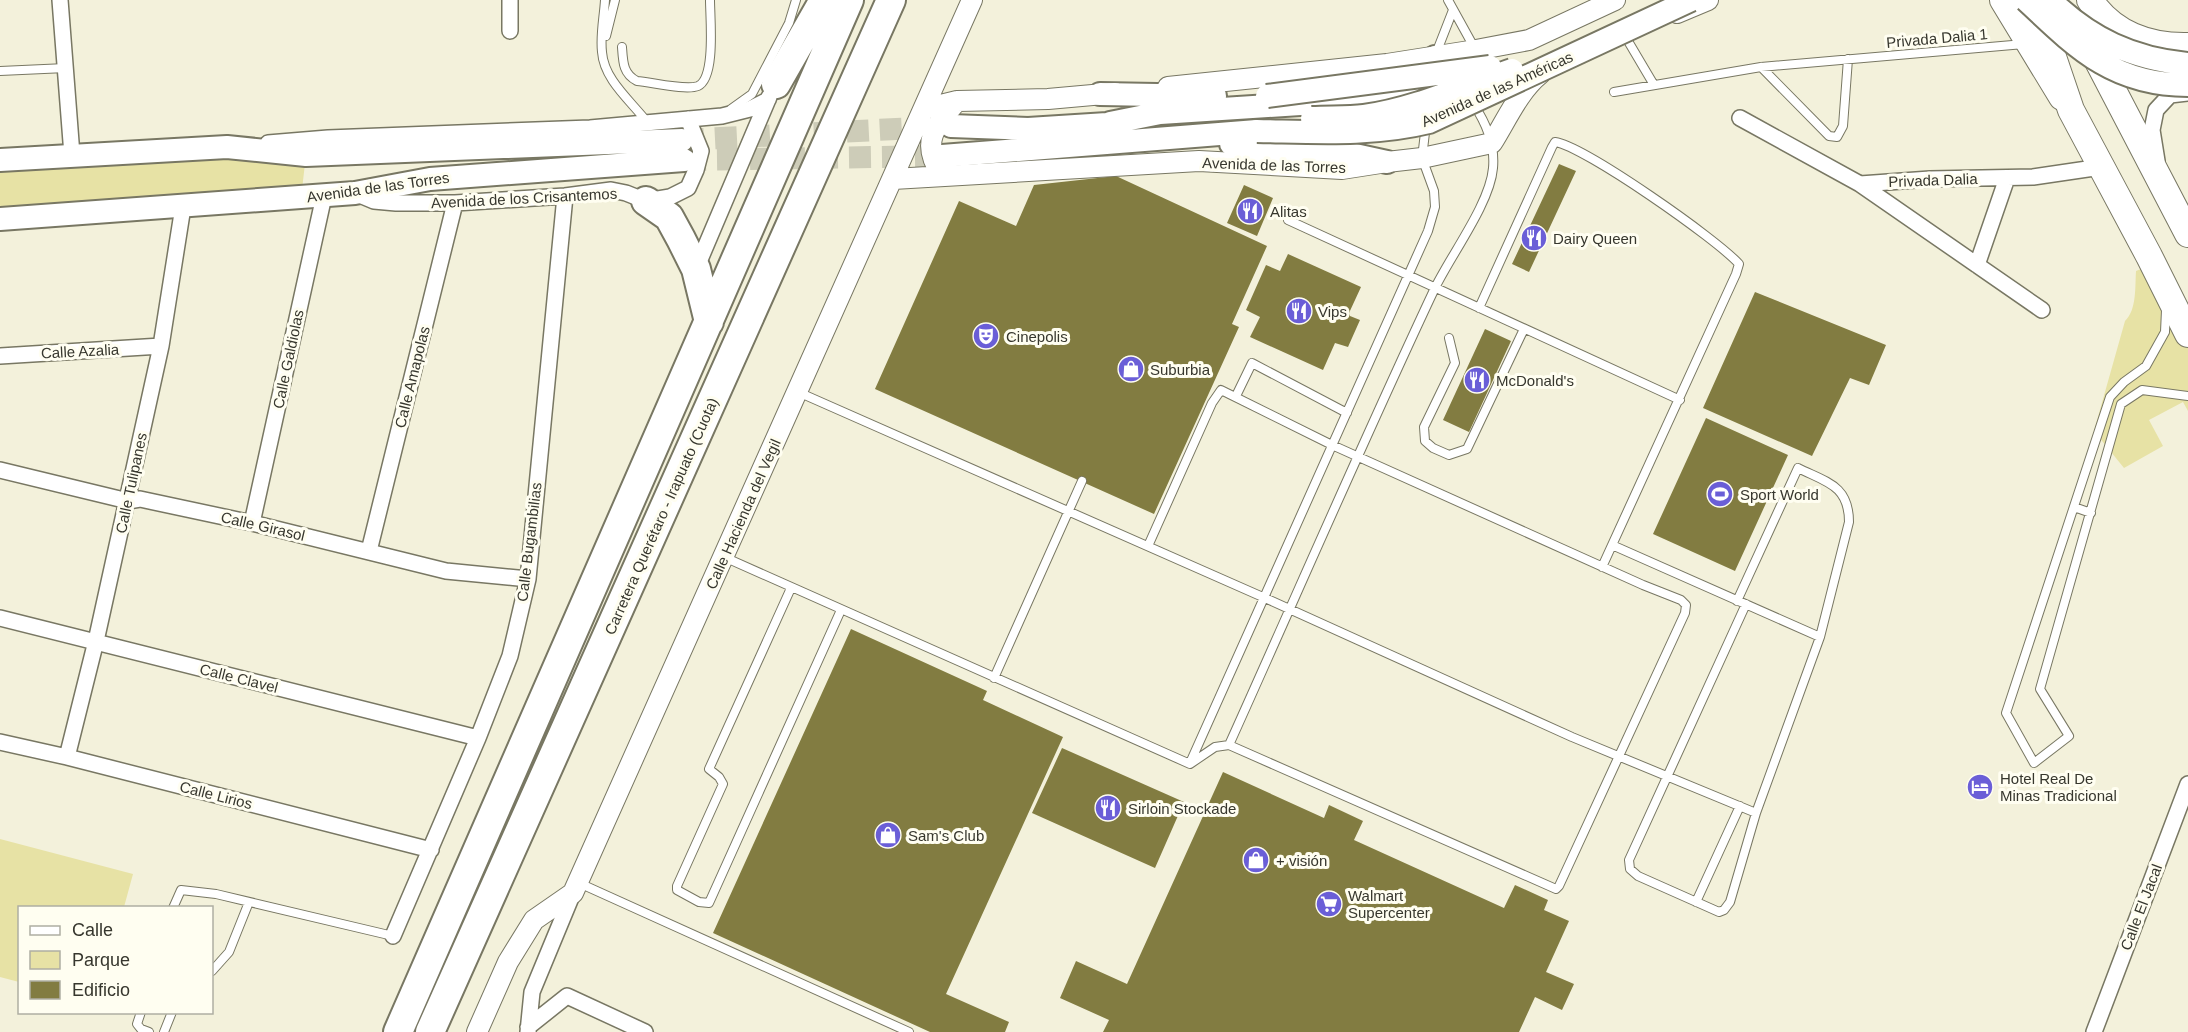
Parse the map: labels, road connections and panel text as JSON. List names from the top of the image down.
{
  "streets": {
    "highway": ["Carretera Querétaro - Irapuato (Cuota)"],
    "main road": ["Avenida de las Américas", "Avenida de las Torres"],
    "street": [
      "Privada Dalia",
      "Avenida de los Crisantemos",
      "Calle Azalia",
      "Calle Galdiolas",
      "Calle Amapolas",
      "Calle Tulipanes",
      "Calle Hacienda del Vegil",
      "Calle Girasol",
      "Calle Bugambilias",
      "Calle Clavel",
      "Calle Lirios",
      "Calle El Jacal"
    ],
    "lane": ["Privada Dalia 1"]
  },
  "crossings": [
    ["Avenida de las Américas", "Avenida de las Torres"],
    ["Avenida de las Torres", "Avenida de los Crisantemos"],
    ["Avenida de las Torres", "Calle Galdiolas"],
    ["Avenida de las Torres", "Calle Tulipanes"],
    ["Avenida de las Torres", "Calle Hacienda del Vegil"],
    ["Avenida de los Crisantemos", "Calle Amapolas"],
    ["Avenida de los Crisantemos", "Calle Bugambilias"],
    ["Calle Azalia", "Calle Tulipanes"],
    ["Calle Galdiolas", "Calle Girasol"],
    ["Calle Amapolas", "Calle Girasol"],
    ["Calle Tulipanes", "Calle Girasol"],
    ["Calle Tulipanes", "Calle Clavel"],
    ["Calle Tulipanes", "Calle Lirios"],
    ["Calle Girasol", "Calle Bugambilias"],
    ["Calle Bugambilias", "Calle Clavel"],
    ["Calle Bugambilias", "Calle Lirios"]
  ],
  "places": {
    "restaurant": [
      "Alitas",
      "Dairy Queen",
      "Vips",
      "McDonald's",
      "Sirloin Stockade"
    ],
    "theatre": ["Cinepolis"],
    "shop": ["Suburbia", "Sam's Club", "+ visión"],
    "sports": ["Sport World"],
    "hotel": ["Hotel Real De Minas Tradicional"],
    "supermarket": ["Walmart Supercenter"]
  },
  "legend": ["Calle", "Parque", "Edificio"]
}
